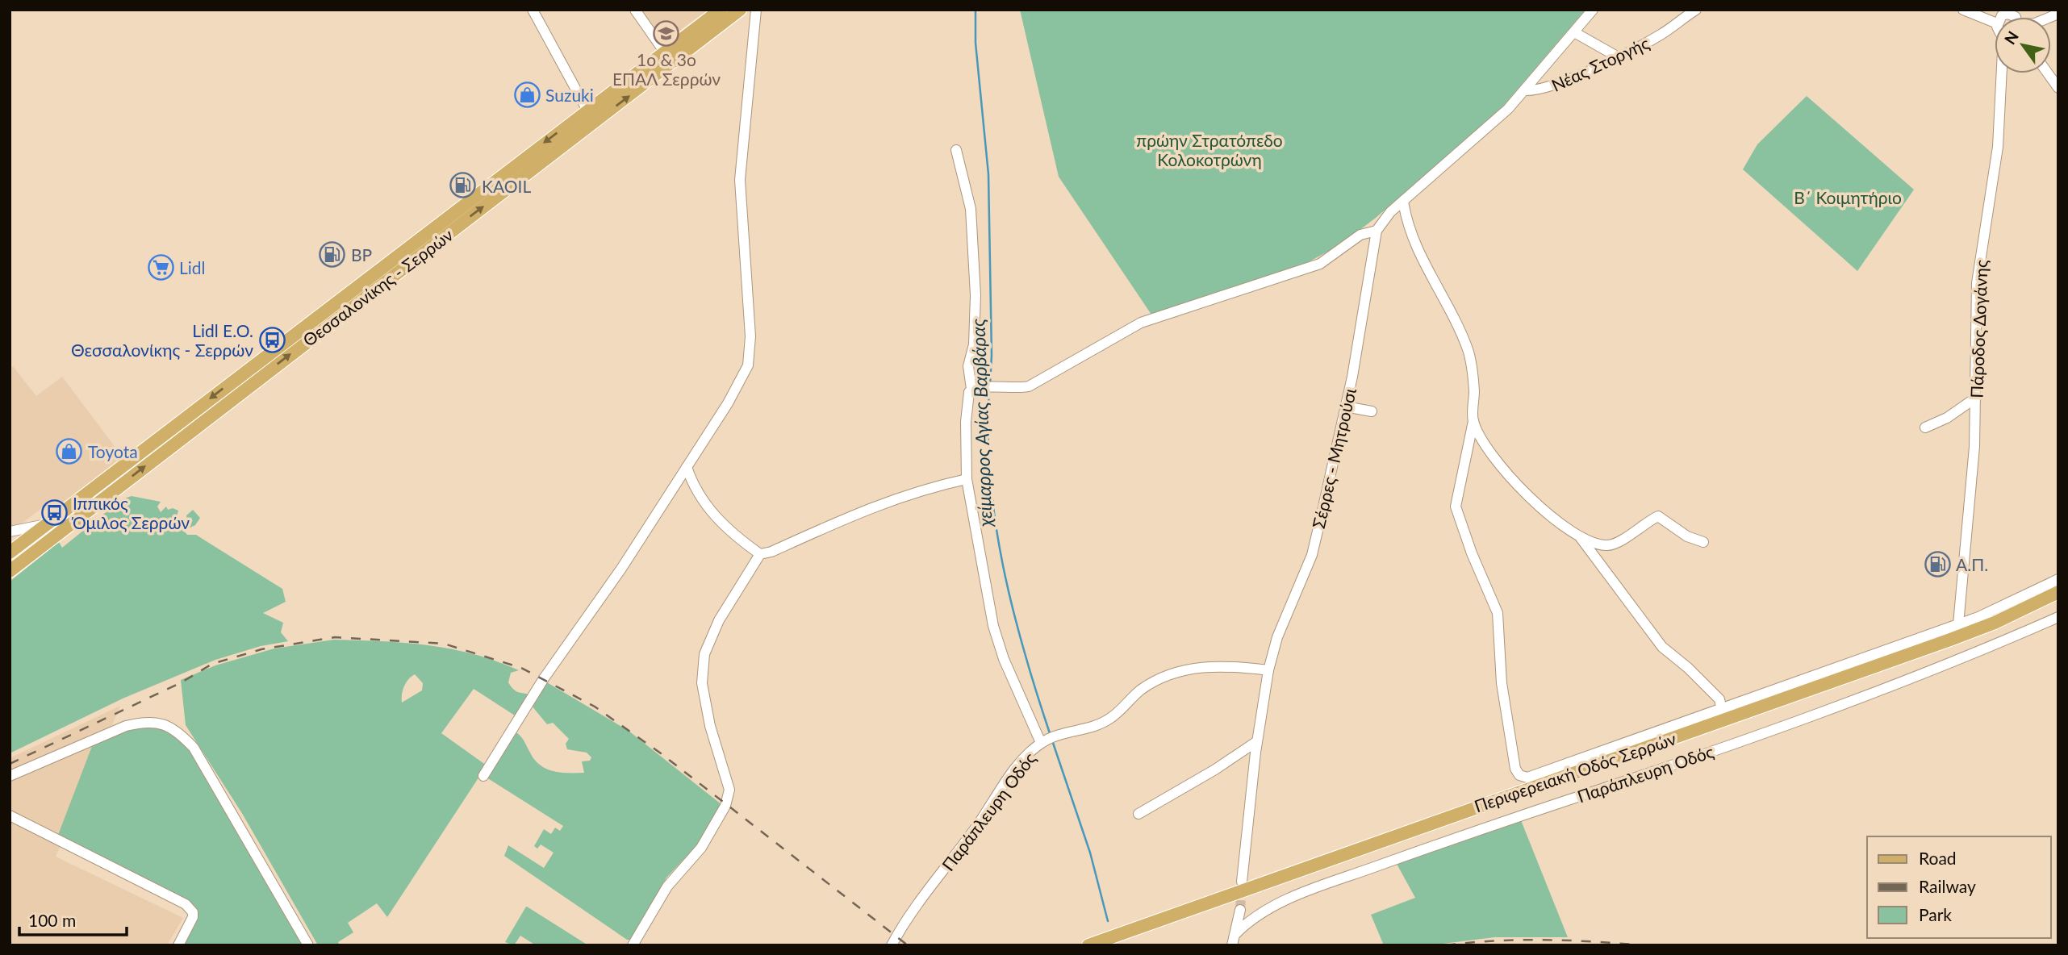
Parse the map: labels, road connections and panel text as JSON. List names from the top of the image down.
{
  "streets": {
    "main road": ["Θεσσαλονίκης - Σερρών", "Περιφερειακή Οδός Σερρών"],
    "street": [
      "Νέας Στοργής",
      "Πάροδος Δογάνης",
      "Σέρρες - Μητρούσι",
      "Παράπλευρη Οδός"
    ]
  },
  "crossings": [
    ["Νέας Στοργής", "Σέρρες - Μητρούσι"],
    ["Σέρρες - Μητρούσι", "Παράπλευρη Οδός"]
  ],
  "water": ["χείμαρρος Αγίας Βαρβάρας"],
  "parks": ["πρώην Στρατόπεδο Κολοκοτρώνη", "Β΄ Κοιμητήριο"],
  "places": {
    "school or university": ["1ο & 3ο ΕΠΑΛ Σερρών"],
    "shop": ["Suzuki", "Toyota"],
    "fuel station": ["KAOIL", "BP", "Α.Π."],
    "supermarket": ["Lidl"],
    "bus stop": ["Lidl Ε.Ο. Θεσσαλονίκης - Σερρών", "Ιππικός Όμιλος Σερρών"]
  },
  "legend": ["Road", "Railway", "Park"],
  "scale_bar": "100 m",
  "north": "top left"
}
